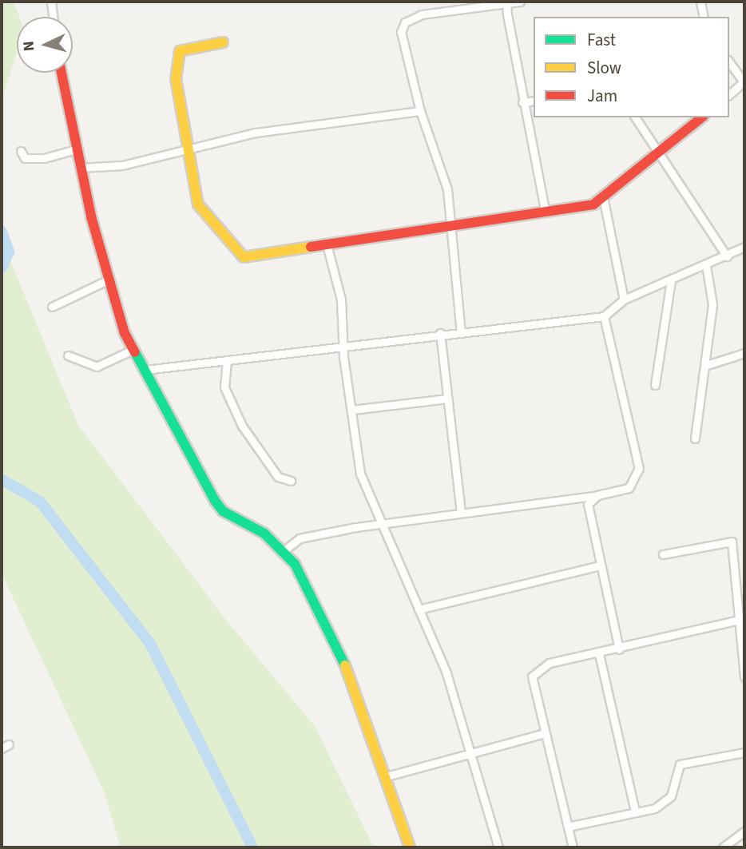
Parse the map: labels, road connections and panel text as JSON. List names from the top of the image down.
{
  "legend": ["Fast", "Slow", "Jam"],
  "north": "left"
}
